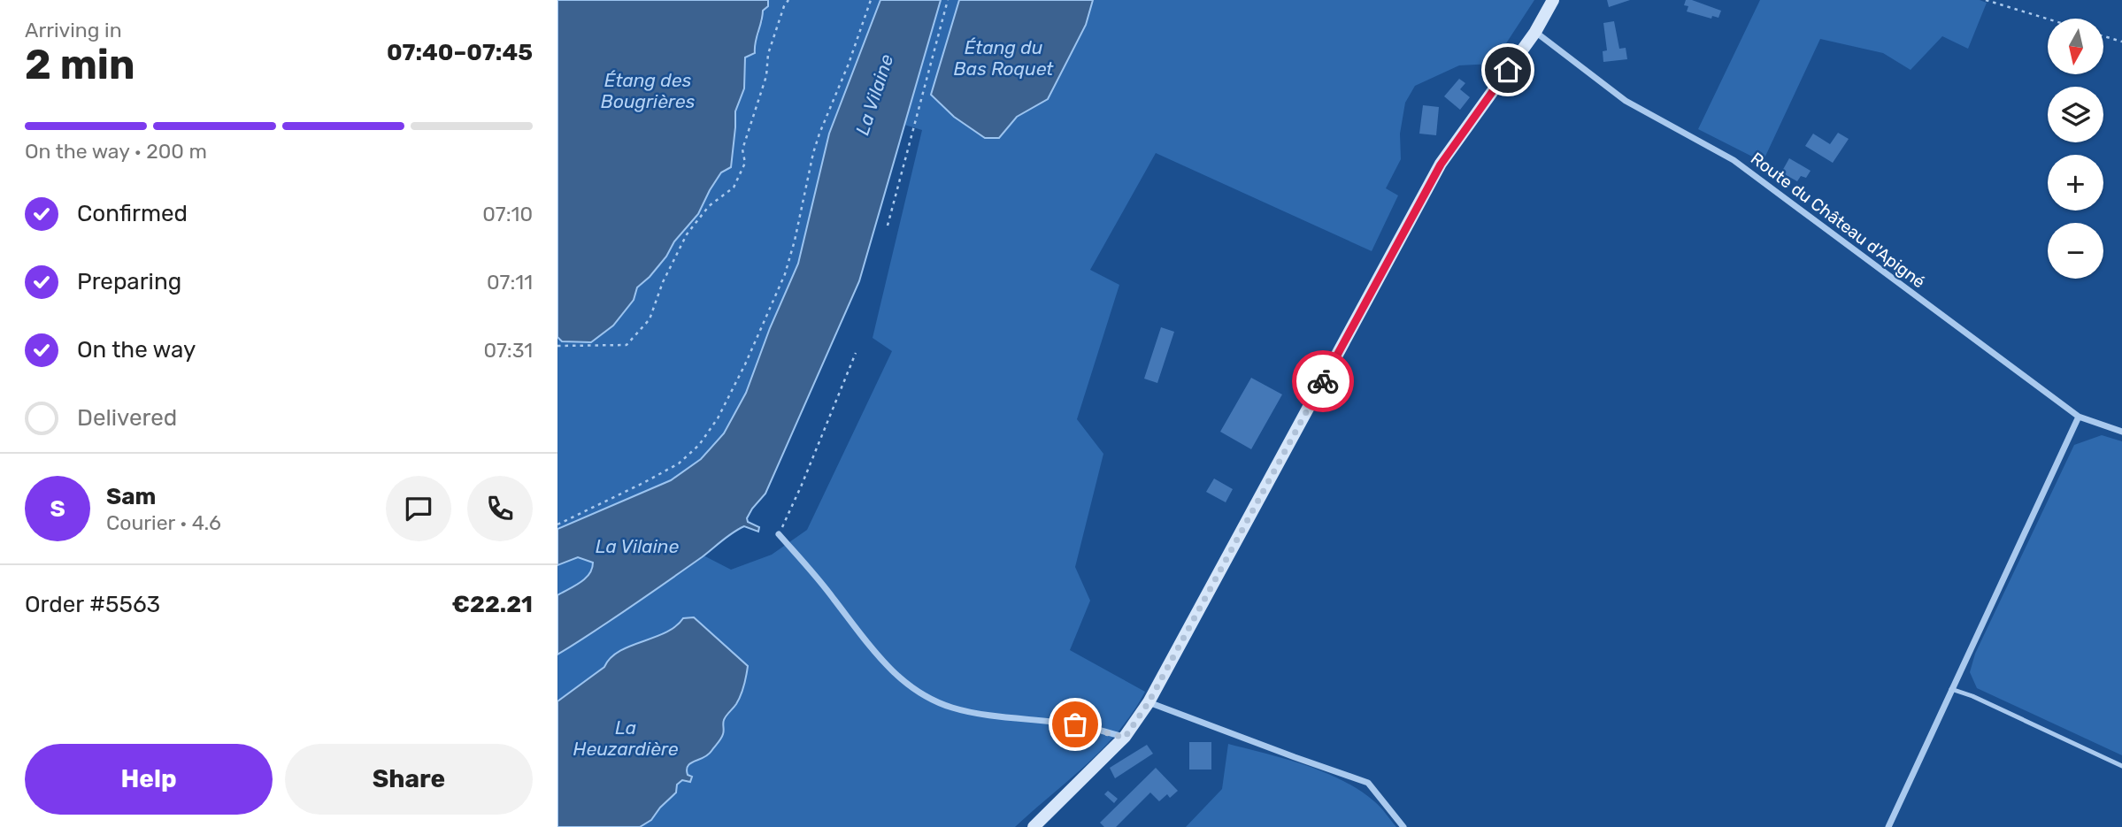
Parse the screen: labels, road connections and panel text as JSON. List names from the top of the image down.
{
  "streets": {
    "street": ["Route du Château d'Apigné"]
  },
  "water": [
    "Étang du Bas Roquet",
    "Étang des Bougrières",
    "La Vilaine",
    "La Heuzardière"
  ],
  "north": "bottom",
  "page": {
    "heading": ["2 min", "Arriving in", "07:40–07:45"],
    "panel": [
      "Sam",
      "Courier · 4.6",
      "Order #5563",
      "€22.21"
    ],
    "map_buttons": ["+", "−"],
    "bar": "On the way · 200 m",
    "list": [
      ["Confirmed", "07:10"],
      ["Preparing", "07:11"],
      ["On the way", "07:31"],
      "Delivered"
    ],
    "round": "S",
    "buttons": ["Help", "Share"]
  }
}
